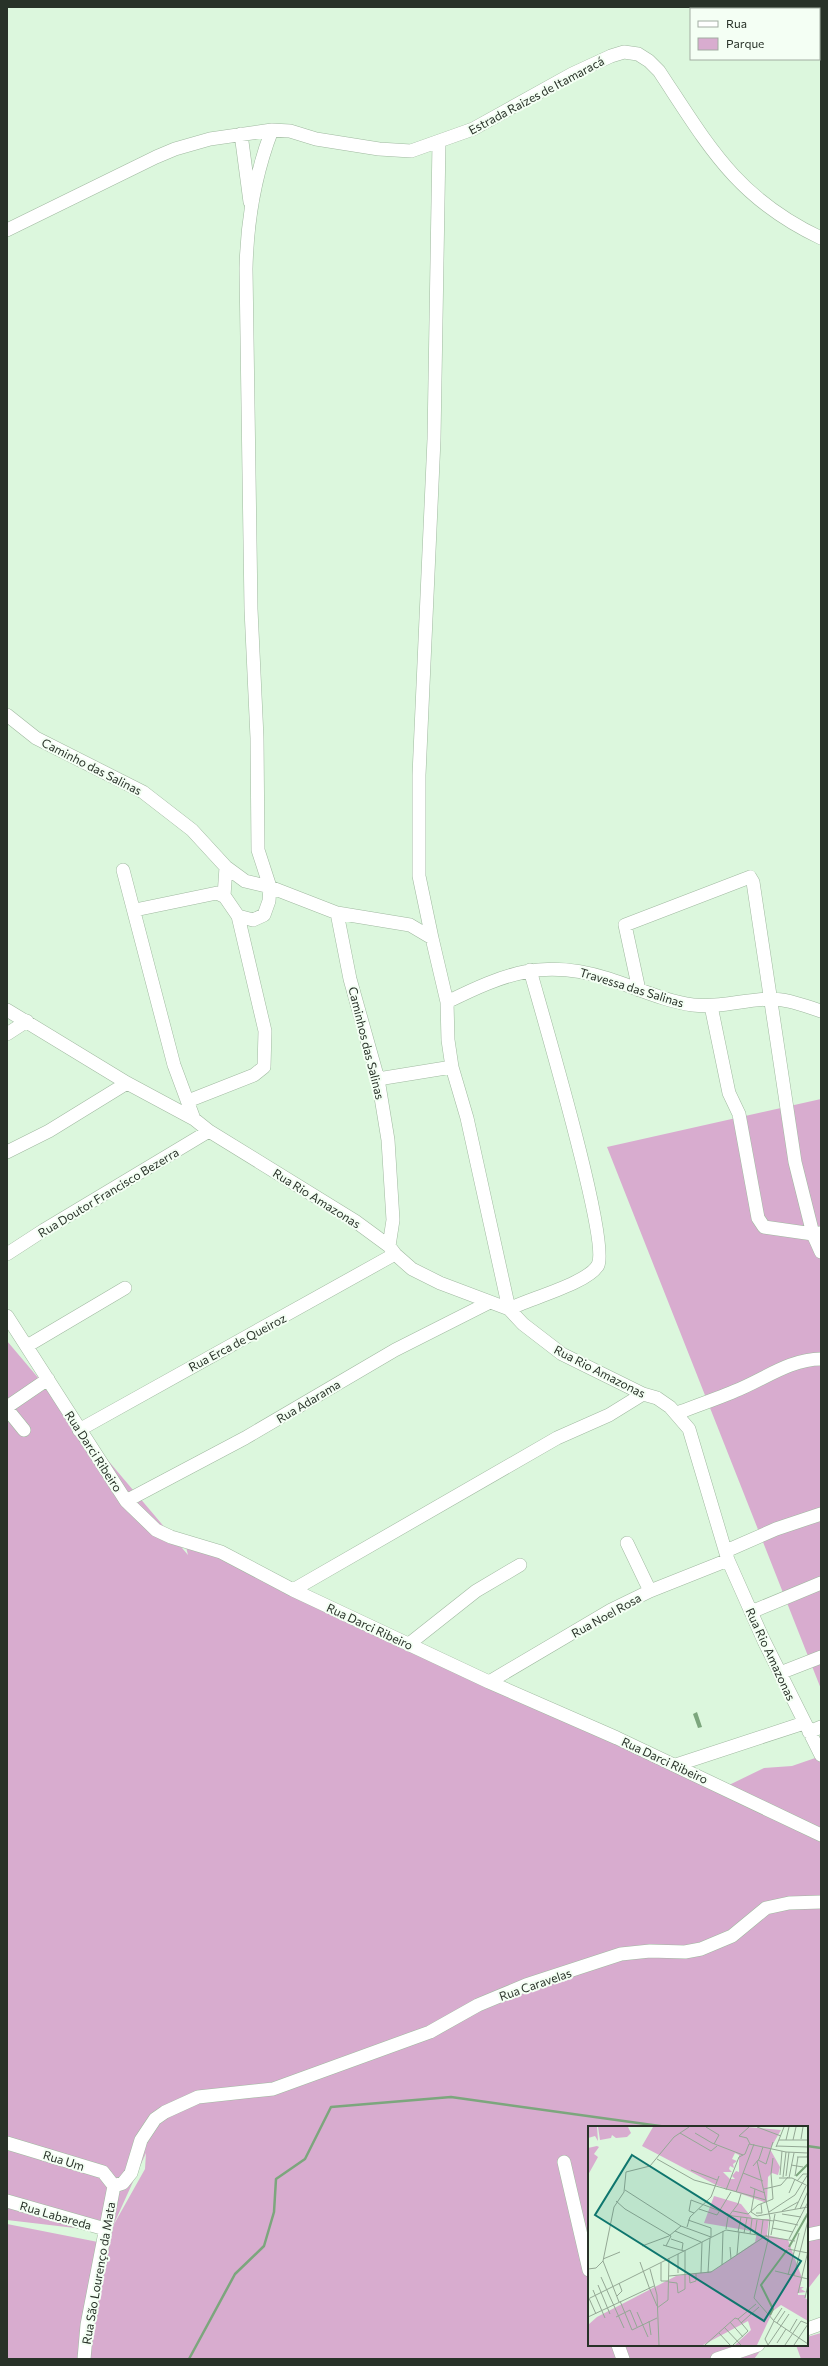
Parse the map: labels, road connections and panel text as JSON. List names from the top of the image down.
{
  "streets": {
    "street": [
      "Estrada Raizes de Itamaracá",
      "Caminho das Salinas",
      "Travessa das Salinas",
      "Caminhos das Salinas",
      "Rua Doutor Francisco Bezerra",
      "Rua Rio Amazonas",
      "Rua Erca de Queiroz",
      "Rua Adarama",
      "Rua Darci Ribeiro",
      "Rua Noel Rosa",
      "Rua Caravelas",
      "Rua Um",
      "Rua Labareda",
      "Rua São Lourenço da Mata"
    ]
  },
  "crossings": [
    ["Caminho das Salinas", "Caminhos das Salinas"],
    ["Caminhos das Salinas", "Rua Rio Amazonas"],
    ["Caminhos das Salinas", "Rua Erca de Queiroz"],
    ["Rua Doutor Francisco Bezerra", "Rua Rio Amazonas"],
    ["Rua Rio Amazonas", "Rua Erca de Queiroz"],
    ["Rua Rio Amazonas", "Rua Adarama"],
    ["Rua Rio Amazonas", "Rua Noel Rosa"],
    ["Rua Erca de Queiroz", "Rua Darci Ribeiro"],
    ["Rua Adarama", "Rua Darci Ribeiro"],
    ["Rua Darci Ribeiro", "Rua Noel Rosa"],
    ["Rua Caravelas", "Rua Um"],
    ["Rua Caravelas", "Rua São Lourenço da Mata"],
    ["Rua Um", "Rua São Lourenço da Mata"],
    ["Rua Labareda", "Rua São Lourenço da Mata"]
  ],
  "legend": ["Rua", "Parque"]
}
